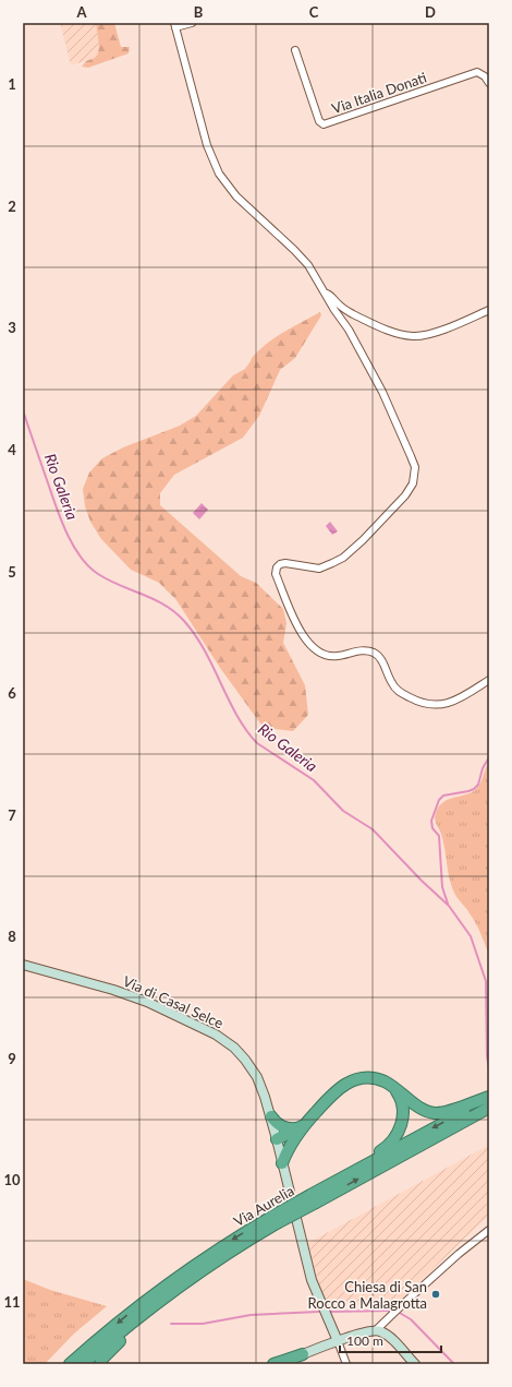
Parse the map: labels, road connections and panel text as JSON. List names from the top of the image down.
{
  "streets": {
    "highway": ["Via Aurelia"],
    "main road": ["Via di Casal Selce"],
    "street": ["Via Italia Donati"]
  },
  "water": ["Rio Galeria"],
  "places": ["Chiesa di San Rocco a Malagrotta"],
  "scale_bar": "100 m",
  "grid": {
    "columns": [
      "A",
      "B",
      "C",
      "D"
    ],
    "rows": [
      "1",
      "2",
      "3",
      "4",
      "5",
      "6",
      "7",
      "8",
      "9",
      "10",
      "11"
    ]
  }
}
